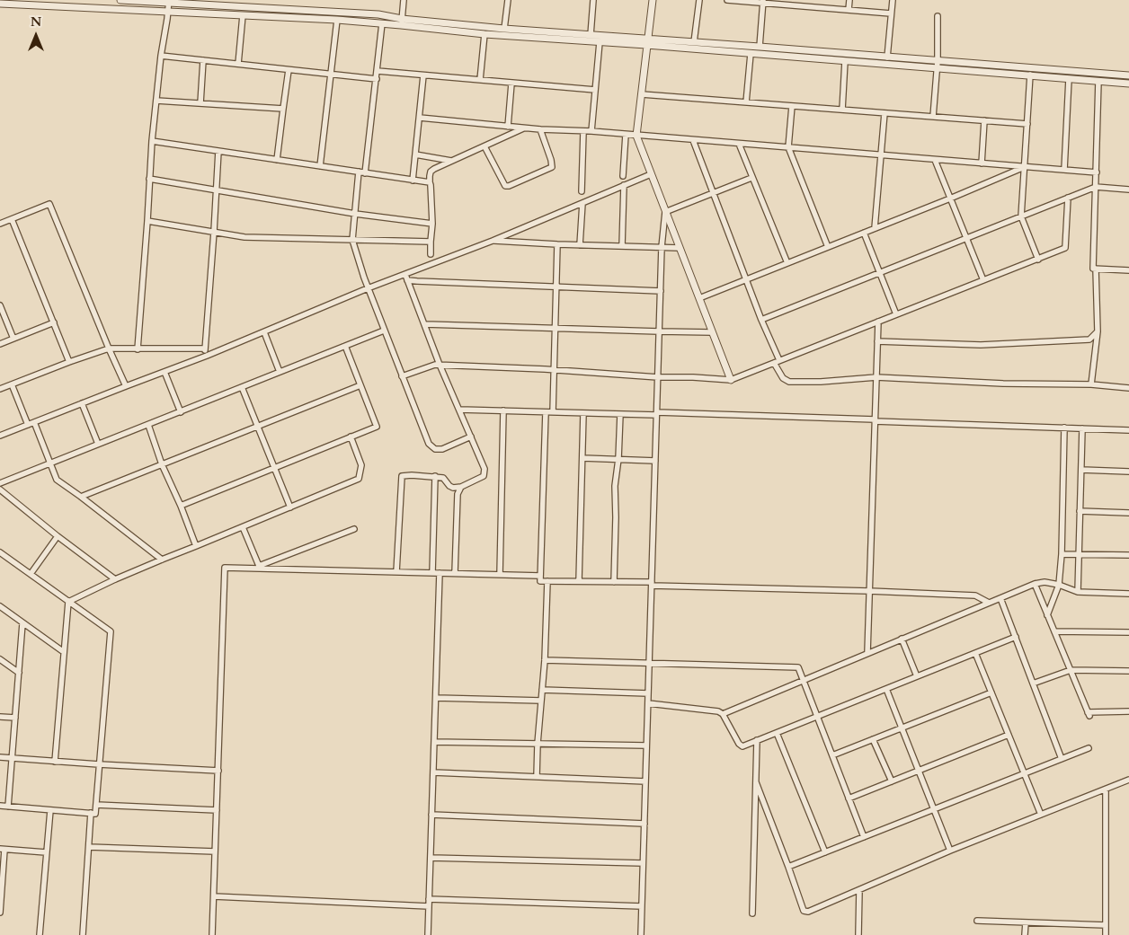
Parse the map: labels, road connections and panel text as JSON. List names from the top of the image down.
{
  "north": "top"
}
